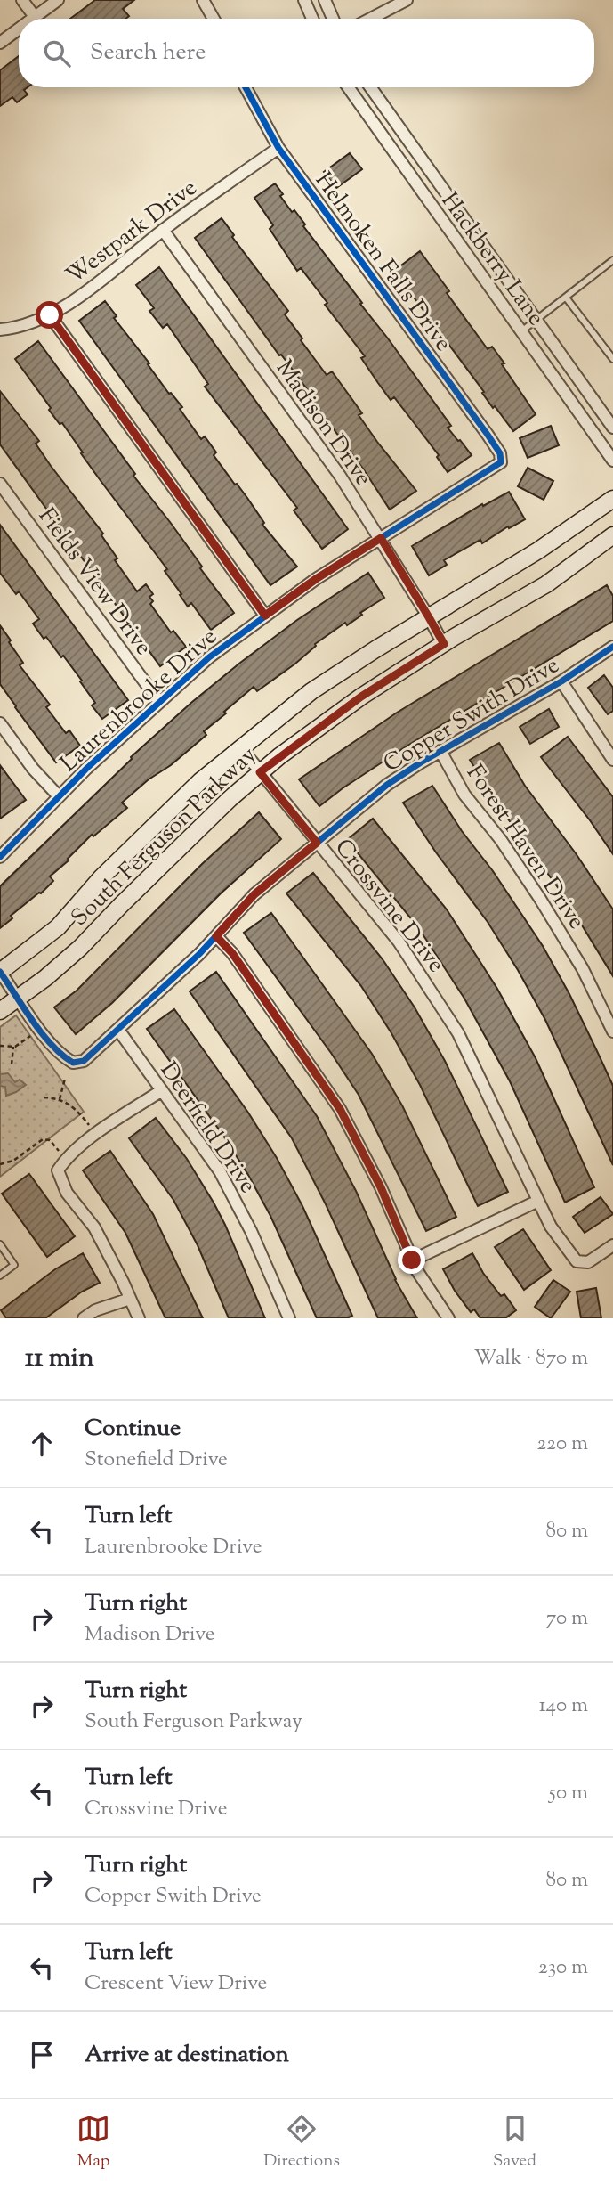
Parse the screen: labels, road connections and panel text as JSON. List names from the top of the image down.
{
  "streets": {
    "street": [
      "Westpark Drive",
      "Hackberry Lane",
      "Helmoken Falls Drive",
      "Madison Drive",
      "Fields View Drive",
      "Laurenbrooke Drive",
      "Copper Swith Drive",
      "South Ferguson Parkway",
      "Forest Haven Drive",
      "Crossvine Drive",
      "Deerfield Drive"
    ]
  },
  "crossings": [
    ["Westpark Drive", "Helmoken Falls Drive"],
    ["Westpark Drive", "Madison Drive"],
    ["Helmoken Falls Drive", "Laurenbrooke Drive"],
    ["Madison Drive", "Laurenbrooke Drive"],
    ["Madison Drive", "South Ferguson Parkway"],
    ["Fields View Drive", "Laurenbrooke Drive"],
    ["Copper Swith Drive", "South Ferguson Parkway"],
    ["Copper Swith Drive", "Forest Haven Drive"],
    ["Copper Swith Drive", "Crossvine Drive"],
    ["Copper Swith Drive", "Deerfield Drive"],
    ["South Ferguson Parkway", "Crossvine Drive"]
  ],
  "page": {
    "search": "Search here",
    "heading": ["11 min", "Walk · 870 m"],
    "list": [
      ["Continue", "Stonefield Drive", "220 m"],
      ["Turn left", "Laurenbrooke Drive", "80 m"],
      ["Turn right", "Madison Drive", "70 m"],
      ["Turn right", "South Ferguson Parkway", "140 m"],
      ["Turn left", "Crossvine Drive", "50 m"],
      ["Turn right", "Copper Swith Drive", "80 m"],
      ["Turn left", "Crescent View Drive", "230 m"],
      "Arrive at destination"
    ],
    "nav": ["Map", "Directions", "Saved"]
  }
}
